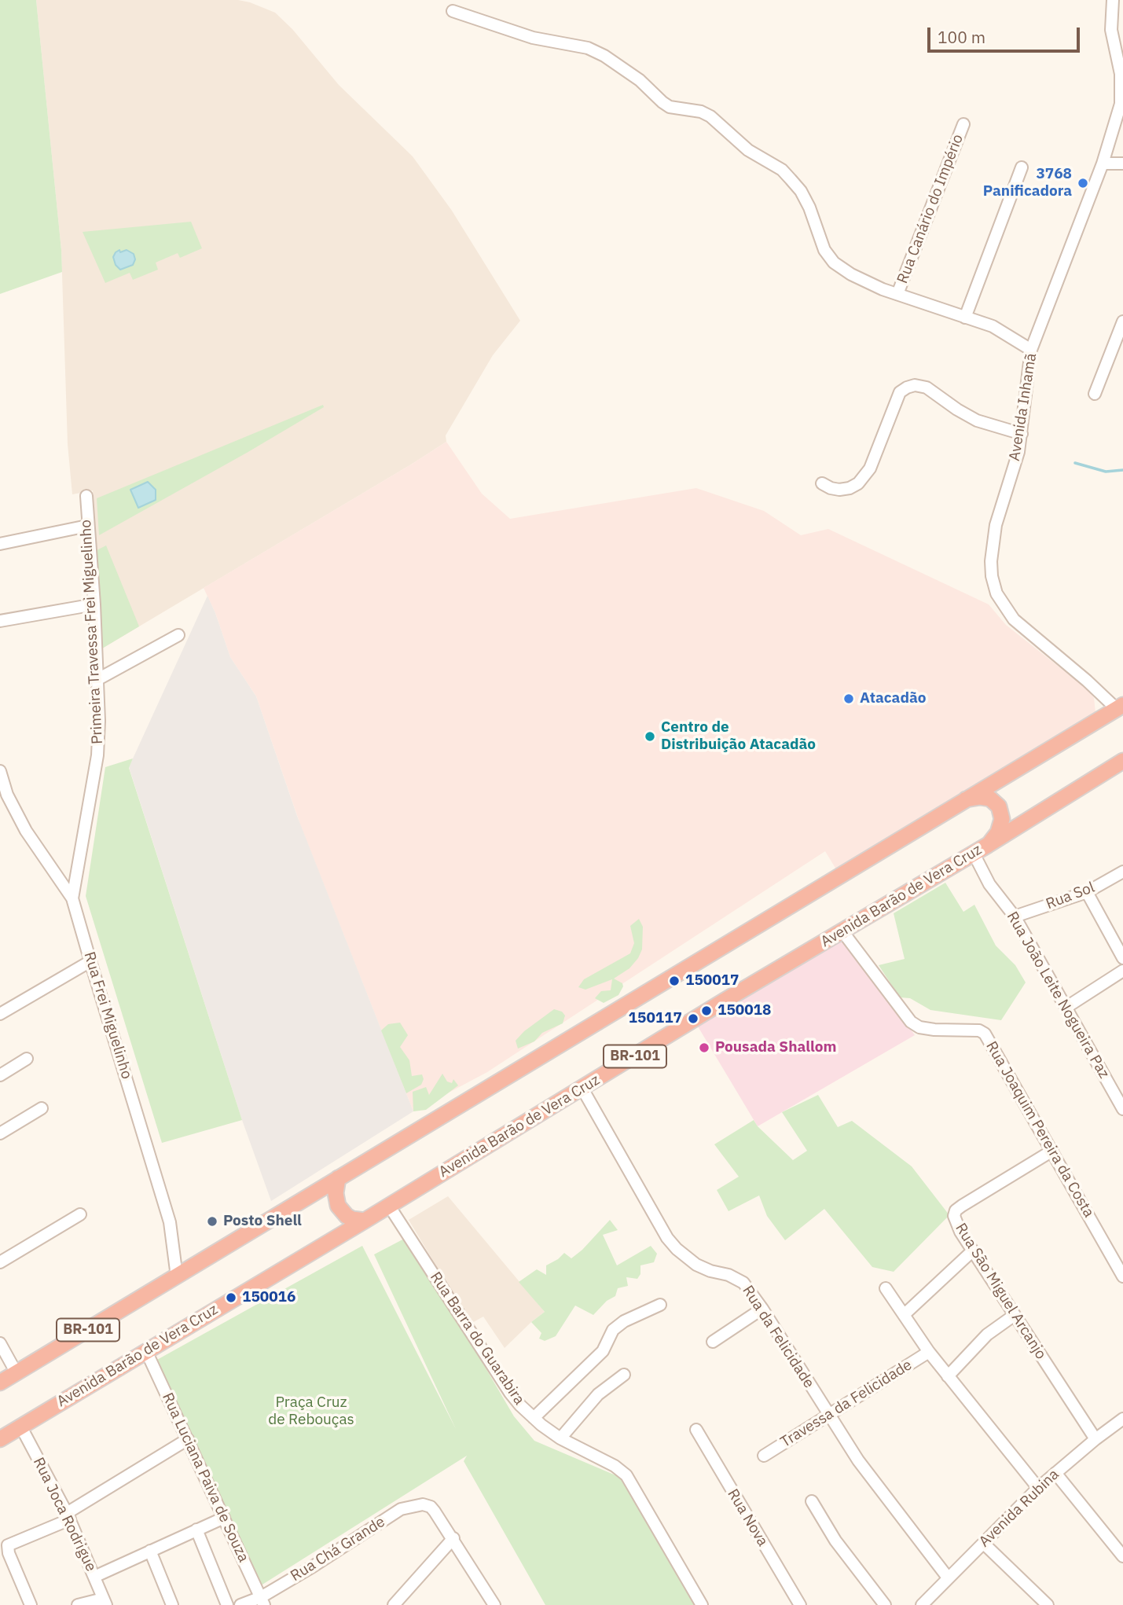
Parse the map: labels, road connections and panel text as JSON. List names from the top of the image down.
{
  "streets": {
    "highway": ["Avenida Barão de Vera Cruz", "BR-101"],
    "street": [
      "Rua Canário do Império",
      "Avenida Inhamã",
      "Primeira Travessa Frei Miguelinho",
      "Rua Sol",
      "Rua João Leite Nogueira Paz",
      "Rua Frei Miguelinho",
      "Rua Joaquim Pereira da Costa",
      "Rua São Miguel Arcanjo",
      "Rua da Felicidade",
      "Rua Barra do Guarabira",
      "Travessa da Felicidade",
      "Rua Luciana Paiva de Souza",
      "Avenida Rubina",
      "Rua Joca Rodrigue",
      "Rua Nova",
      "Rua Chá Grande"
    ]
  },
  "crossings": [
    ["Avenida Inhamã", "BR-101"],
    ["Primeira Travessa Frei Miguelinho", "Rua Frei Miguelinho"],
    ["Avenida Barão de Vera Cruz", "Rua João Leite Nogueira Paz"],
    ["Avenida Barão de Vera Cruz", "Rua Joaquim Pereira da Costa"],
    ["Avenida Barão de Vera Cruz", "Rua da Felicidade"],
    ["Avenida Barão de Vera Cruz", "Rua Barra do Guarabira"],
    ["Avenida Barão de Vera Cruz", "Rua Luciana Paiva de Souza"],
    ["Avenida Barão de Vera Cruz", "Rua Joca Rodrigue"],
    ["Rua Sol", "Rua João Leite Nogueira Paz"],
    ["Rua Frei Miguelinho", "BR-101"],
    ["Rua Joaquim Pereira da Costa", "Rua São Miguel Arcanjo"],
    ["Rua São Miguel Arcanjo", "Avenida Rubina"],
    ["Rua da Felicidade", "Travessa da Felicidade"],
    ["Rua da Felicidade", "Avenida Rubina"],
    ["Rua Luciana Paiva de Souza", "Rua Chá Grande"]
  ],
  "parks": ["Praça Cruz de Rebouças"],
  "places": [
    "3768 Panificadora",
    "Atacadão",
    "Centro de Distribuição Atacadão",
    "150017",
    "150018",
    "150117",
    "Pousada Shallom",
    "Posto Shell",
    "150016"
  ],
  "scale_bar": "100 m"
}
